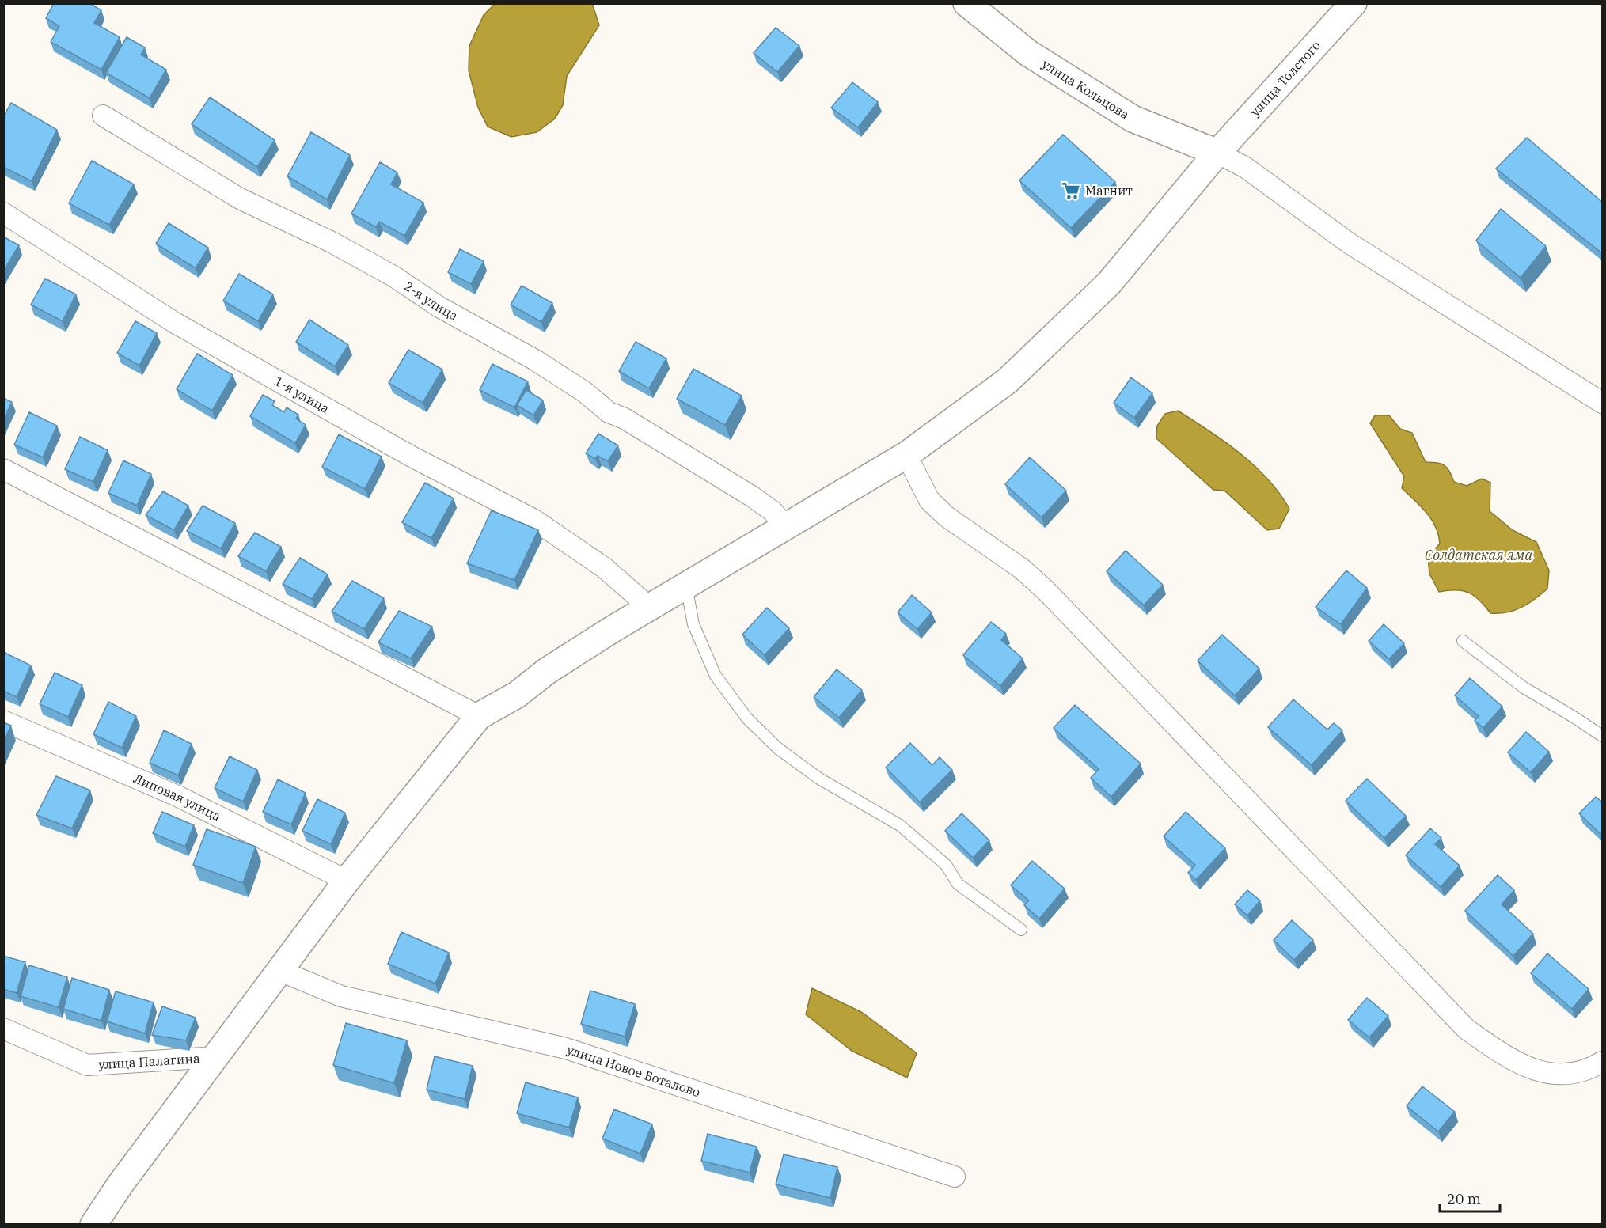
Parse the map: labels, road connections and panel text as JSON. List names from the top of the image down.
{
  "streets": {
    "street": [
      "улица Толстого",
      "улица Кольцова",
      "2-я улица",
      "1-я улица",
      "Липовая улица",
      "улица Палагина",
      "улица Новое Боталово"
    ]
  },
  "crossings": [
    ["улица Толстого", "улица Кольцова"],
    ["улица Толстого", "2-я улица"],
    ["улица Толстого", "1-я улица"]
  ],
  "water": ["Солдатская яма"],
  "places": {
    "supermarket": ["Магнит"]
  },
  "scale_bar": "20 m"
}
